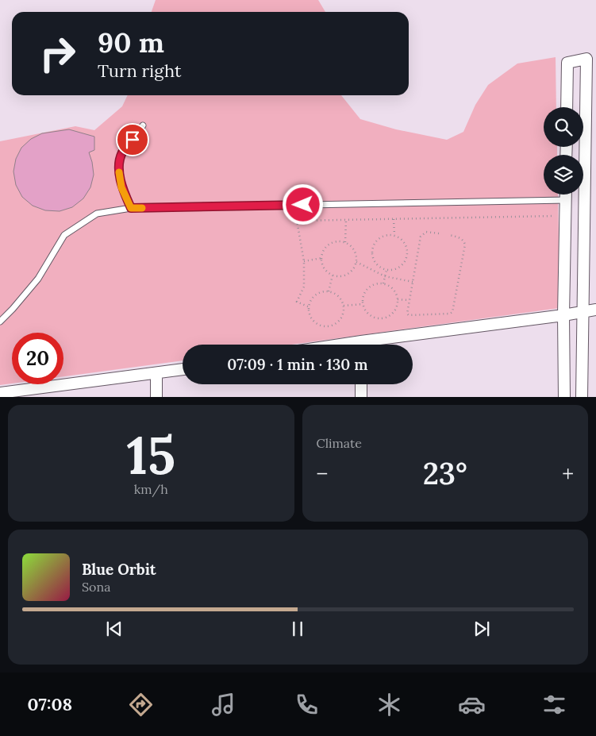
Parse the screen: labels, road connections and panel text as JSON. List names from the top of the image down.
{
  "page": {
    "turn": ["90 m", "Turn right"],
    "limit": "20",
    "trip": "07:09 · 1 min · 130 m",
    "tile": [
      ["15", "km/h"],
      "Climate"
    ],
    "heat": ["−", "23°", "+"],
    "song": ["Blue Orbit", "Sona"],
    "tabs": "07:08"
  }
}
